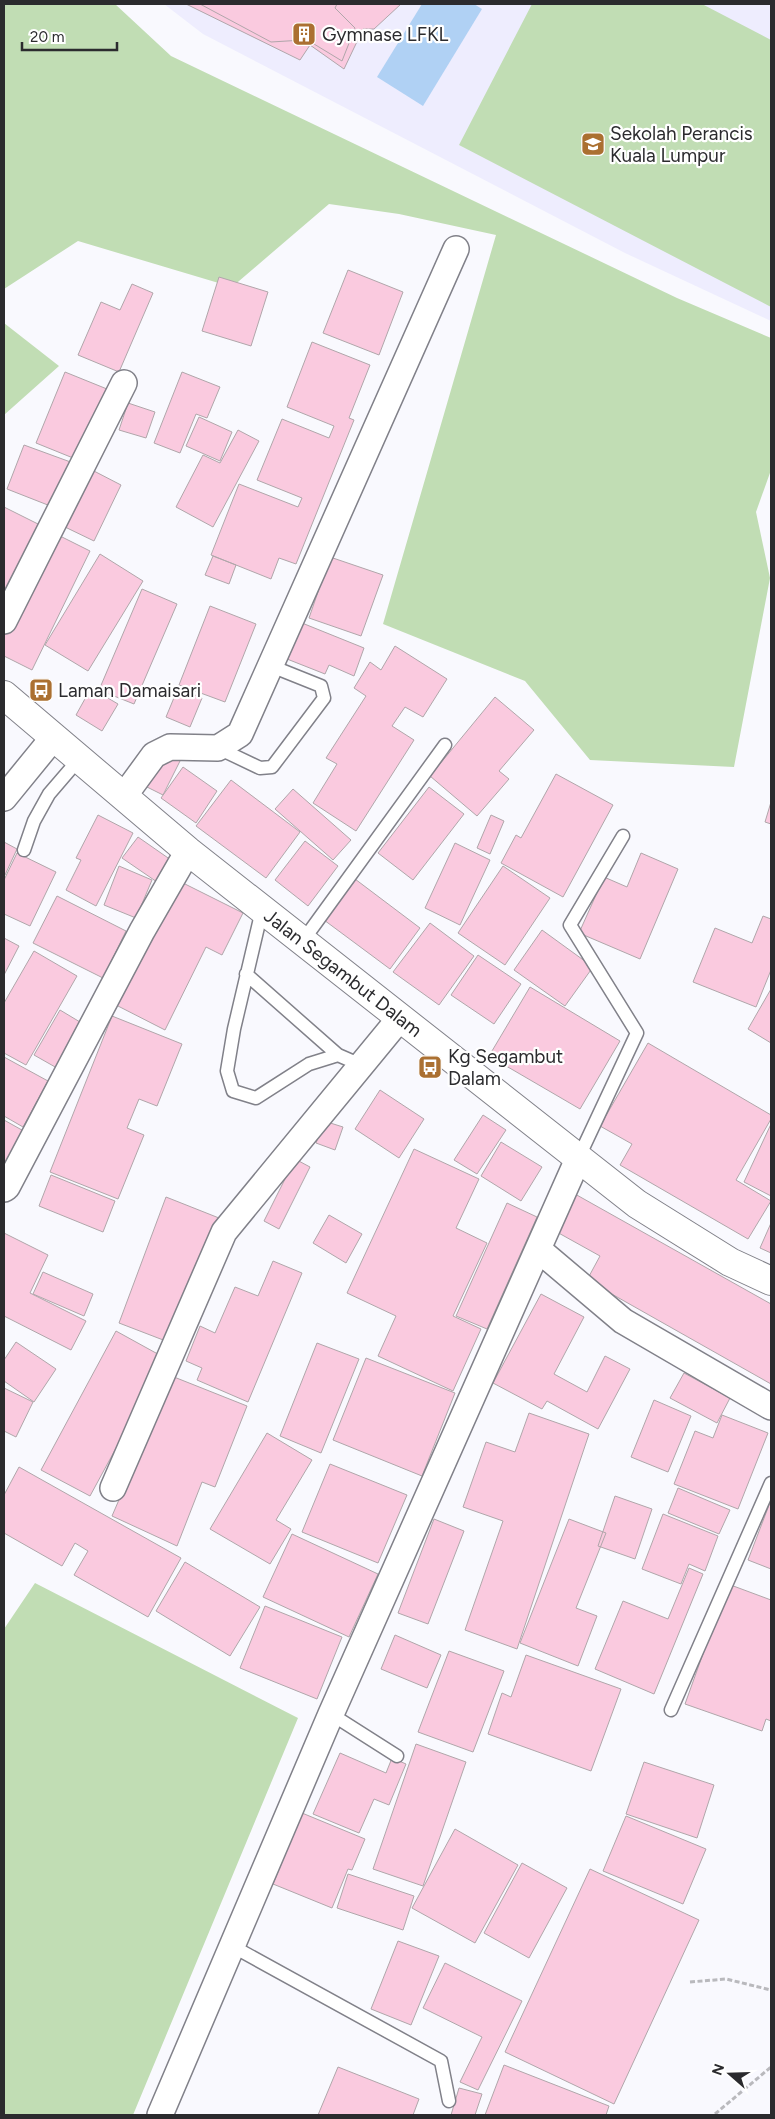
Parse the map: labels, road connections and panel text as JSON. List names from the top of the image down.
{
  "streets": {
    "street": ["Jalan Segambut Dalam"]
  },
  "places": {
    "building": ["Gymnase LFKL"],
    "school or university": ["Sekolah Perancis Kuala Lumpur"],
    "bus stop": ["Laman Damaisari", "Kg Segambut Dalam"]
  },
  "scale_bar": "20 m",
  "north": "left"
}
